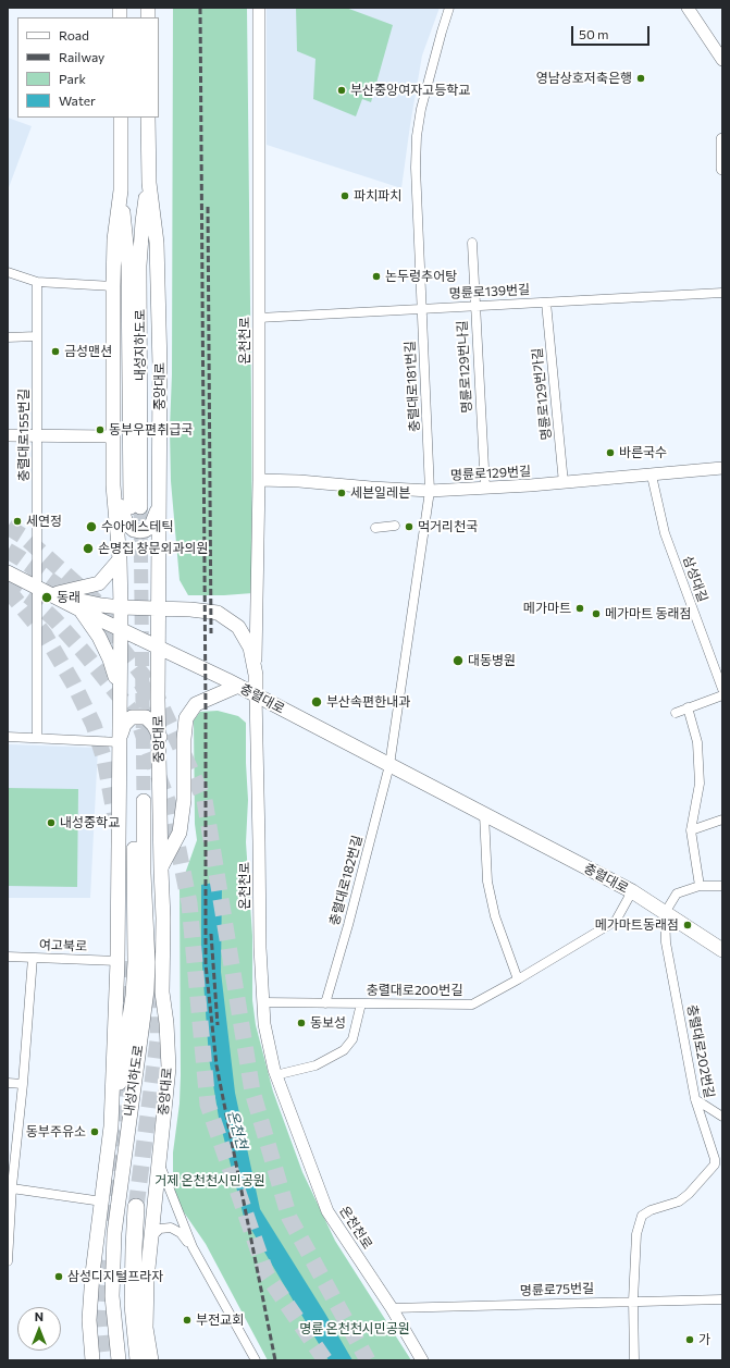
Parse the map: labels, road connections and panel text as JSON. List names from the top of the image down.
{
  "streets": {
    "main road": ["내성지하도로", "중앙대로", "충렬대로"],
    "street": [
      "명륜로139번길",
      "온천천로",
      "명륜로129번나길",
      "충렬대로181번길",
      "명륜로129번가길",
      "충렬대로155번길",
      "명륜로129번길",
      "삼성대길",
      "충렬대로182번길",
      "여고북로",
      "충렬대로200번길",
      "충렬대로202번길",
      "명륜로75번길"
    ]
  },
  "crossings": [
    ["명륜로139번길", "온천천로"],
    ["명륜로139번길", "명륜로129번나길"],
    ["명륜로139번길", "충렬대로181번길"],
    ["명륜로139번길", "명륜로129번가길"],
    ["온천천로", "명륜로129번길"],
    ["온천천로", "충렬대로"],
    ["온천천로", "충렬대로200번길"],
    ["온천천로", "명륜로75번길"],
    ["내성지하도로", "중앙대로"],
    ["명륜로129번나길", "명륜로129번길"],
    ["중앙대로", "충렬대로"],
    ["충렬대로181번길", "명륜로129번길"],
    ["충렬대로181번길", "충렬대로"],
    ["충렬대로181번길", "충렬대로182번길"],
    ["명륜로129번가길", "명륜로129번길"],
    ["충렬대로155번길", "충렬대로"],
    ["명륜로129번길", "삼성대길"],
    ["충렬대로", "충렬대로182번길"],
    ["충렬대로", "충렬대로200번길"],
    ["충렬대로", "충렬대로202번길"],
    ["충렬대로182번길", "충렬대로200번길"],
    ["충렬대로202번길", "명륜로75번길"]
  ],
  "water": ["온천천"],
  "parks": ["거제 온천천시민공원", "명륜 온천천시민공원"],
  "places": [
    "영남상호저축은행",
    "부산중앙여자고등학교",
    "파치파치",
    "논두렁추어탕",
    "금성맨션",
    "동부우편취급국",
    "바른국수",
    "세븐일레븐",
    "세연정",
    "수아에스테틱",
    "먹거리천국",
    "손명집 창문외과의원",
    "동래",
    "메가마트",
    "메가마트 동래점",
    "대동병원",
    "부산속편한내과",
    "내성중학교",
    "메가마트동래점",
    "동보성",
    "동부주유소",
    "삼성디지털프라자",
    "부전교회",
    "가"
  ],
  "legend": [
    "Road",
    "Railway",
    "Park",
    "Water"
  ],
  "scale_bar": "50 m",
  "north": "top"
}
